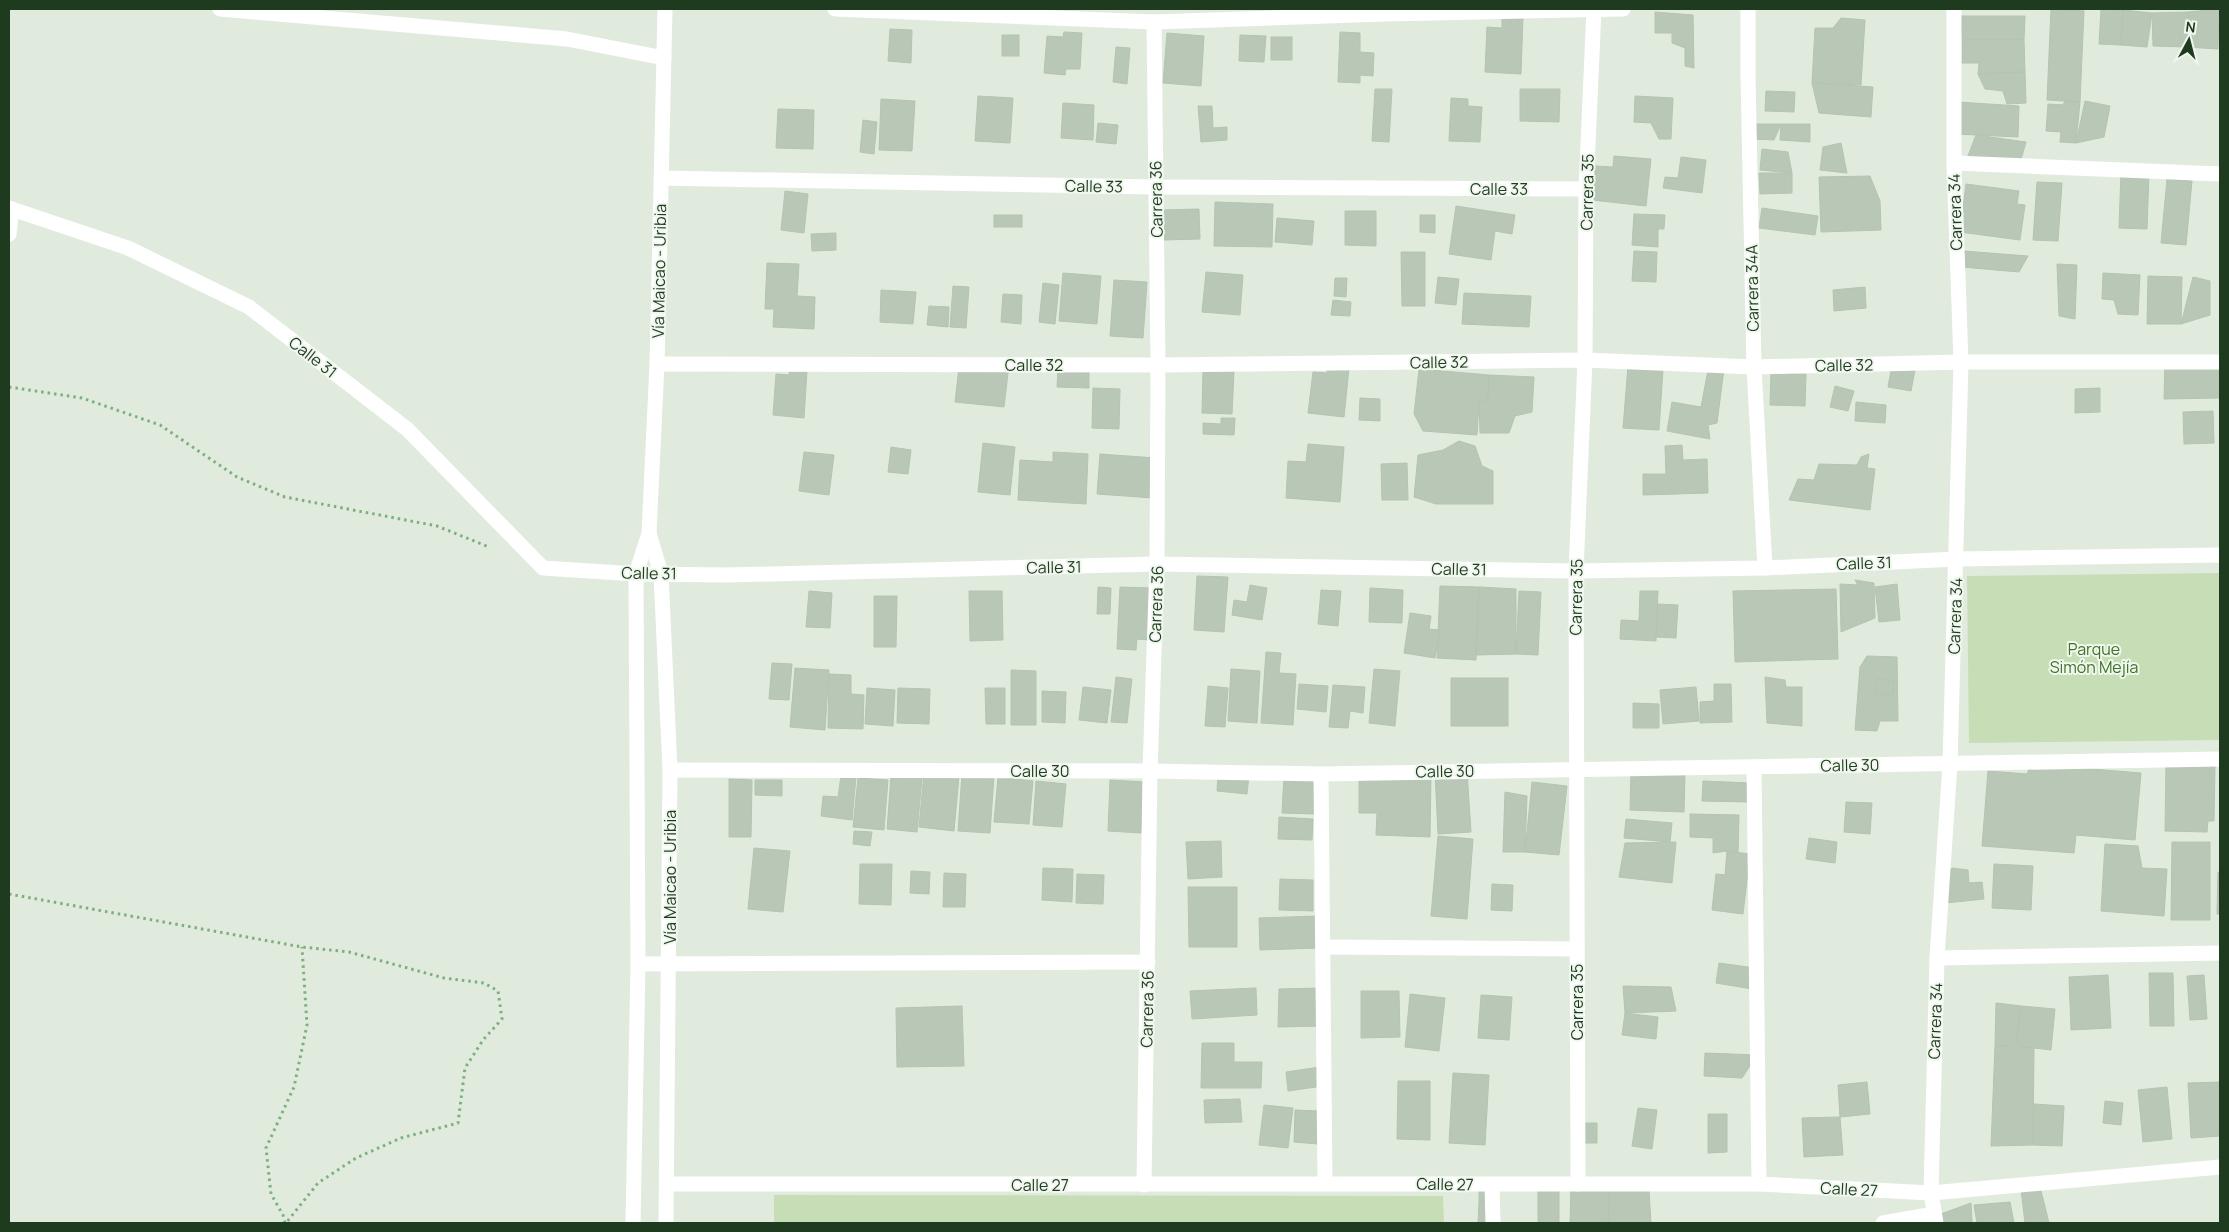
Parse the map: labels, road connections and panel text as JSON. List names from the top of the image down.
{
  "streets": {
    "street": [
      "Calle 33",
      "Carrera 35",
      "Carrera 36",
      "Carrera 34",
      "Vía Maicao - Uribia",
      "Carrera 34A",
      "Calle 31",
      "Calle 32",
      "Calle 30",
      "Calle 27"
    ]
  },
  "crossings": [
    ["Calle 33", "Carrera 35"],
    ["Calle 33", "Carrera 36"],
    ["Calle 33", "Vía Maicao - Uribia"],
    ["Carrera 35", "Calle 31"],
    ["Carrera 35", "Calle 32"],
    ["Carrera 35", "Calle 30"],
    ["Carrera 35", "Calle 27"],
    ["Carrera 36", "Calle 31"],
    ["Carrera 36", "Calle 32"],
    ["Carrera 36", "Calle 30"],
    ["Carrera 36", "Calle 27"],
    ["Carrera 34", "Calle 31"],
    ["Carrera 34", "Calle 32"],
    ["Carrera 34", "Calle 30"],
    ["Carrera 34", "Calle 27"],
    ["Vía Maicao - Uribia", "Calle 31"],
    ["Vía Maicao - Uribia", "Calle 32"],
    ["Vía Maicao - Uribia", "Calle 30"],
    ["Vía Maicao - Uribia", "Calle 27"],
    ["Carrera 34A", "Calle 31"],
    ["Carrera 34A", "Calle 32"]
  ],
  "parks": ["Parque Simón Mejía"],
  "north": "top"
}
